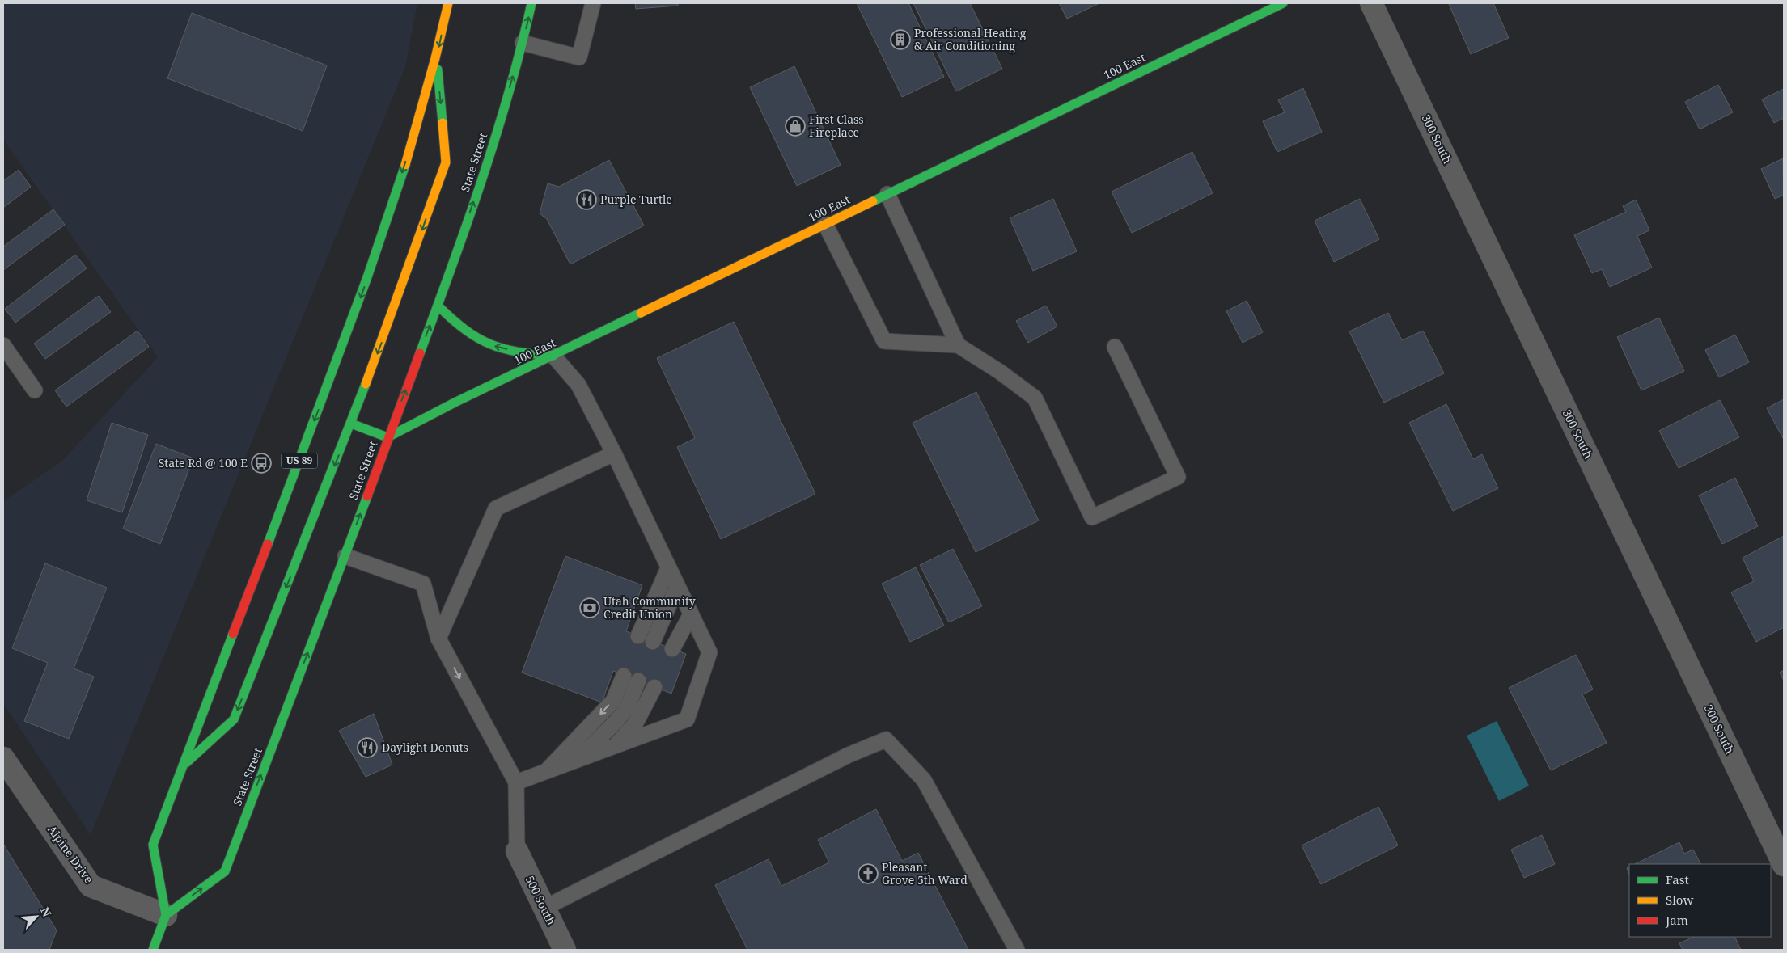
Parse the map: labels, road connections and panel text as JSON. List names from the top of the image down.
{
  "streets": {
    "main road": ["100 East", "State Street", "US 89"],
    "street": ["300 South", "Alpine Drive", "500 South"]
  },
  "crossings": [
    ["100 East", "State Street"],
    ["State Street", "US 89"],
    ["State Street", "Alpine Drive"],
    ["US 89", "Alpine Drive"]
  ],
  "places": {
    "building": ["Professional Heating & Air Conditioning"],
    "shop": ["First Class Fireplace"],
    "restaurant": ["Purple Turtle", "Daylight Donuts"],
    "bus stop": ["State Rd @ 100 E"],
    "bank": ["Utah Community Credit Union"],
    "church": ["Pleasant Grove 5th Ward"]
  },
  "legend": ["Fast", "Slow", "Jam"],
  "north": "top right"
}
